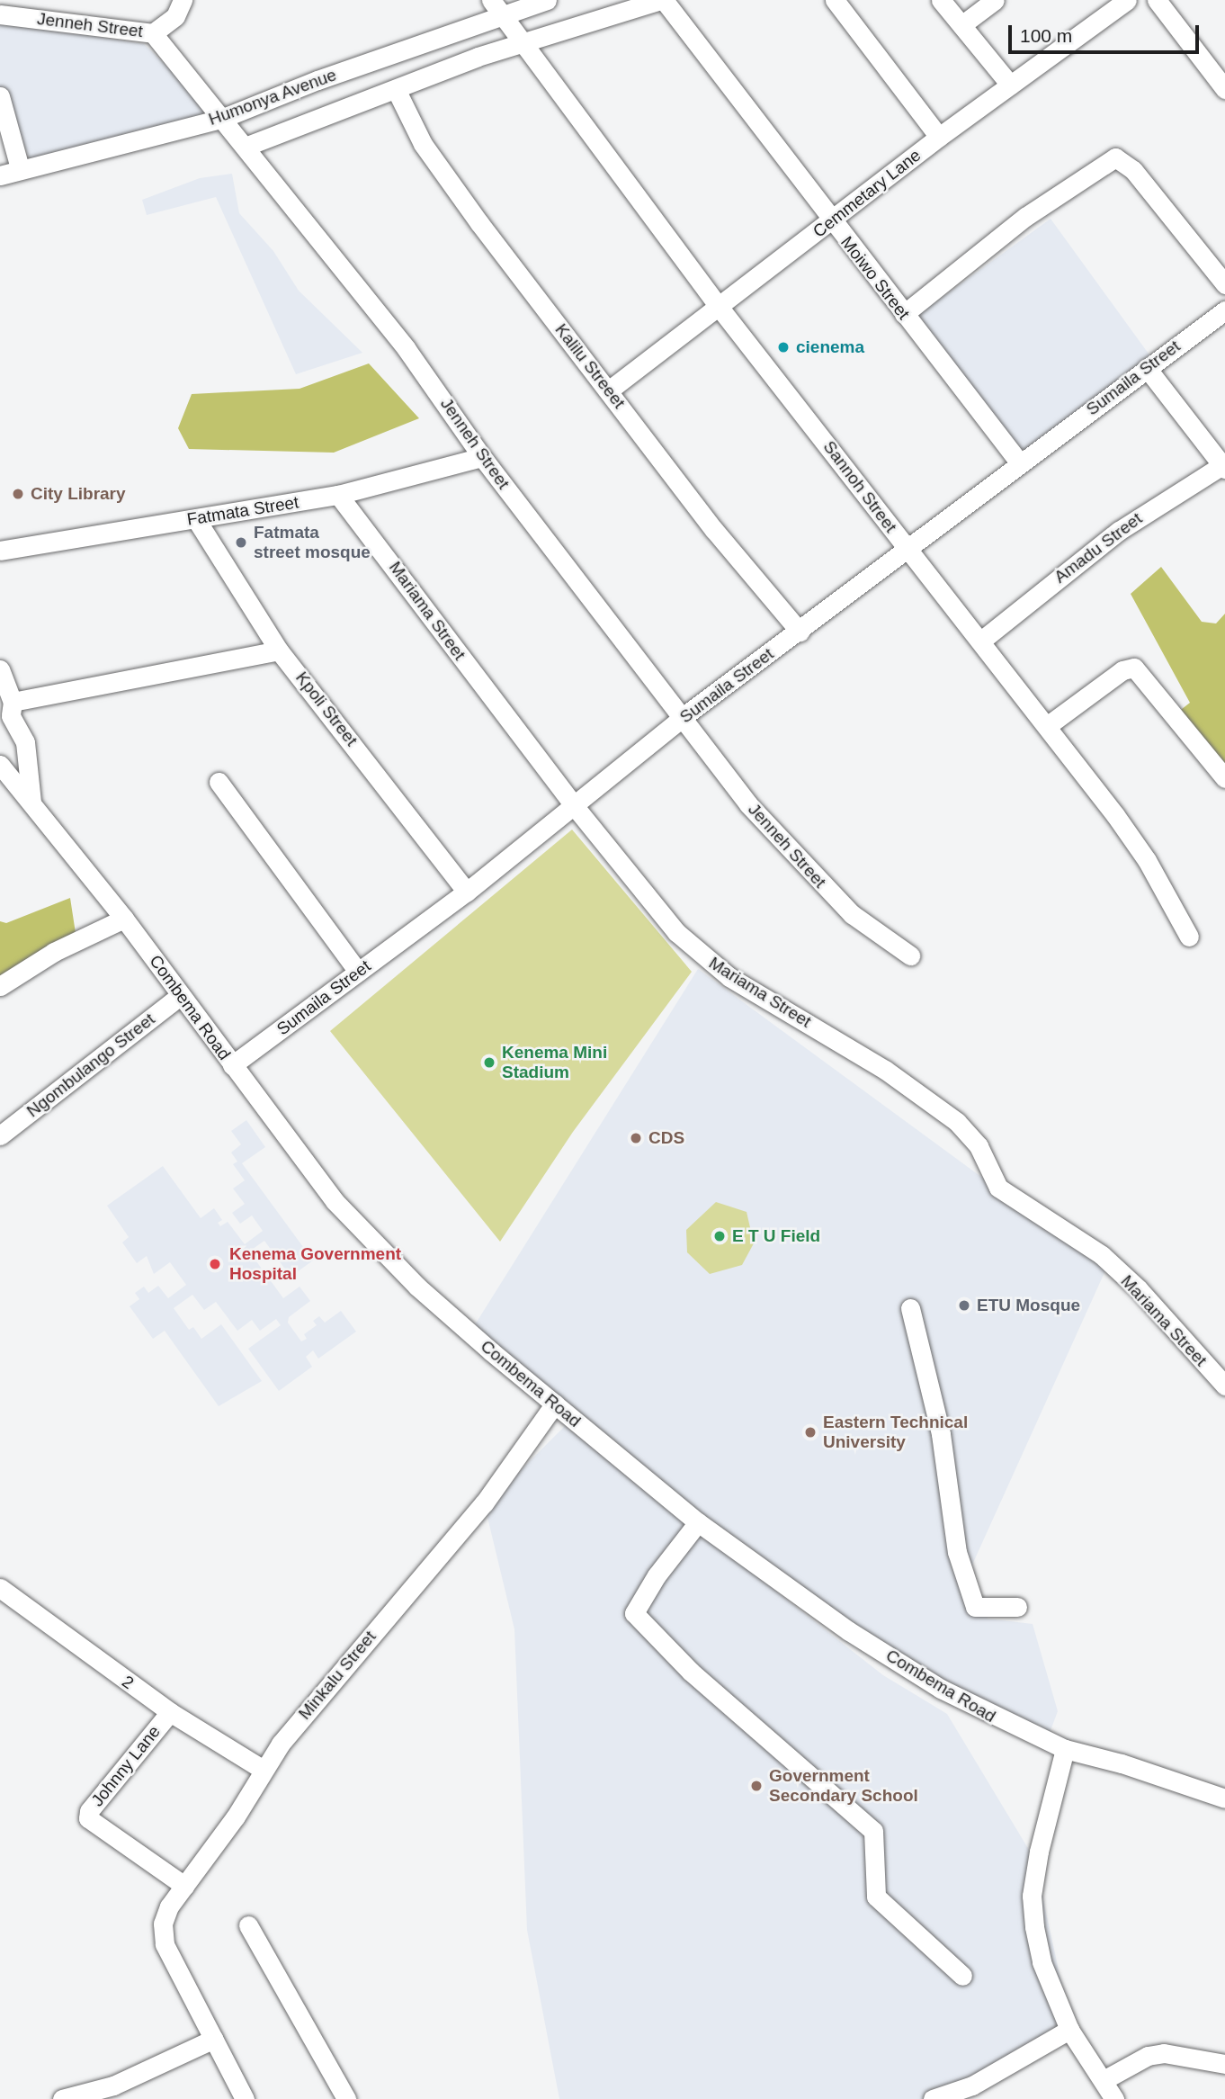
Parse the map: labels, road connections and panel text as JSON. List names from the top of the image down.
{
  "streets": {
    "street": [
      "Jenneh Street",
      "Humonya Avenue",
      "Cemmetary Lane",
      "Moiwo Street",
      "Kalilu Streeet",
      "Sumaila Street",
      "Sannoh Street",
      "Fatmata Street",
      "Amadu Street",
      "Mariama Street",
      "Kpoli Street",
      "Combema Road",
      "Ngombulango Street",
      "Minkalu Street",
      "2",
      "Johnny Lane"
    ]
  },
  "crossings": [
    ["Jenneh Street", "Humonya Avenue"],
    ["Jenneh Street", "Sumaila Street"],
    ["Jenneh Street", "Fatmata Street"],
    ["Humonya Avenue", "Sannoh Street"],
    ["Cemmetary Lane", "Moiwo Street"],
    ["Cemmetary Lane", "Kalilu Streeet"],
    ["Cemmetary Lane", "Sannoh Street"],
    ["Moiwo Street", "Sumaila Street"],
    ["Kalilu Streeet", "Sumaila Street"],
    ["Sumaila Street", "Sannoh Street"],
    ["Sumaila Street", "Mariama Street"],
    ["Sumaila Street", "Kpoli Street"],
    ["Sumaila Street", "Combema Road"],
    ["Sannoh Street", "Amadu Street"],
    ["Fatmata Street", "Mariama Street"],
    ["Fatmata Street", "Kpoli Street"],
    ["Combema Road", "Ngombulango Street"],
    ["Combema Road", "Minkalu Street"],
    ["Minkalu Street", "2"],
    ["Minkalu Street", "Johnny Lane"],
    ["2", "Johnny Lane"]
  ],
  "places": [
    "cienema",
    "City Library",
    "Fatmata street mosque",
    "Kenema Mini Stadium",
    "CDS",
    "E T U Field",
    "Kenema Government Hospital",
    "ETU Mosque",
    "Eastern Technical University",
    "Government Secondary School"
  ],
  "scale_bar": "100 m"
}
